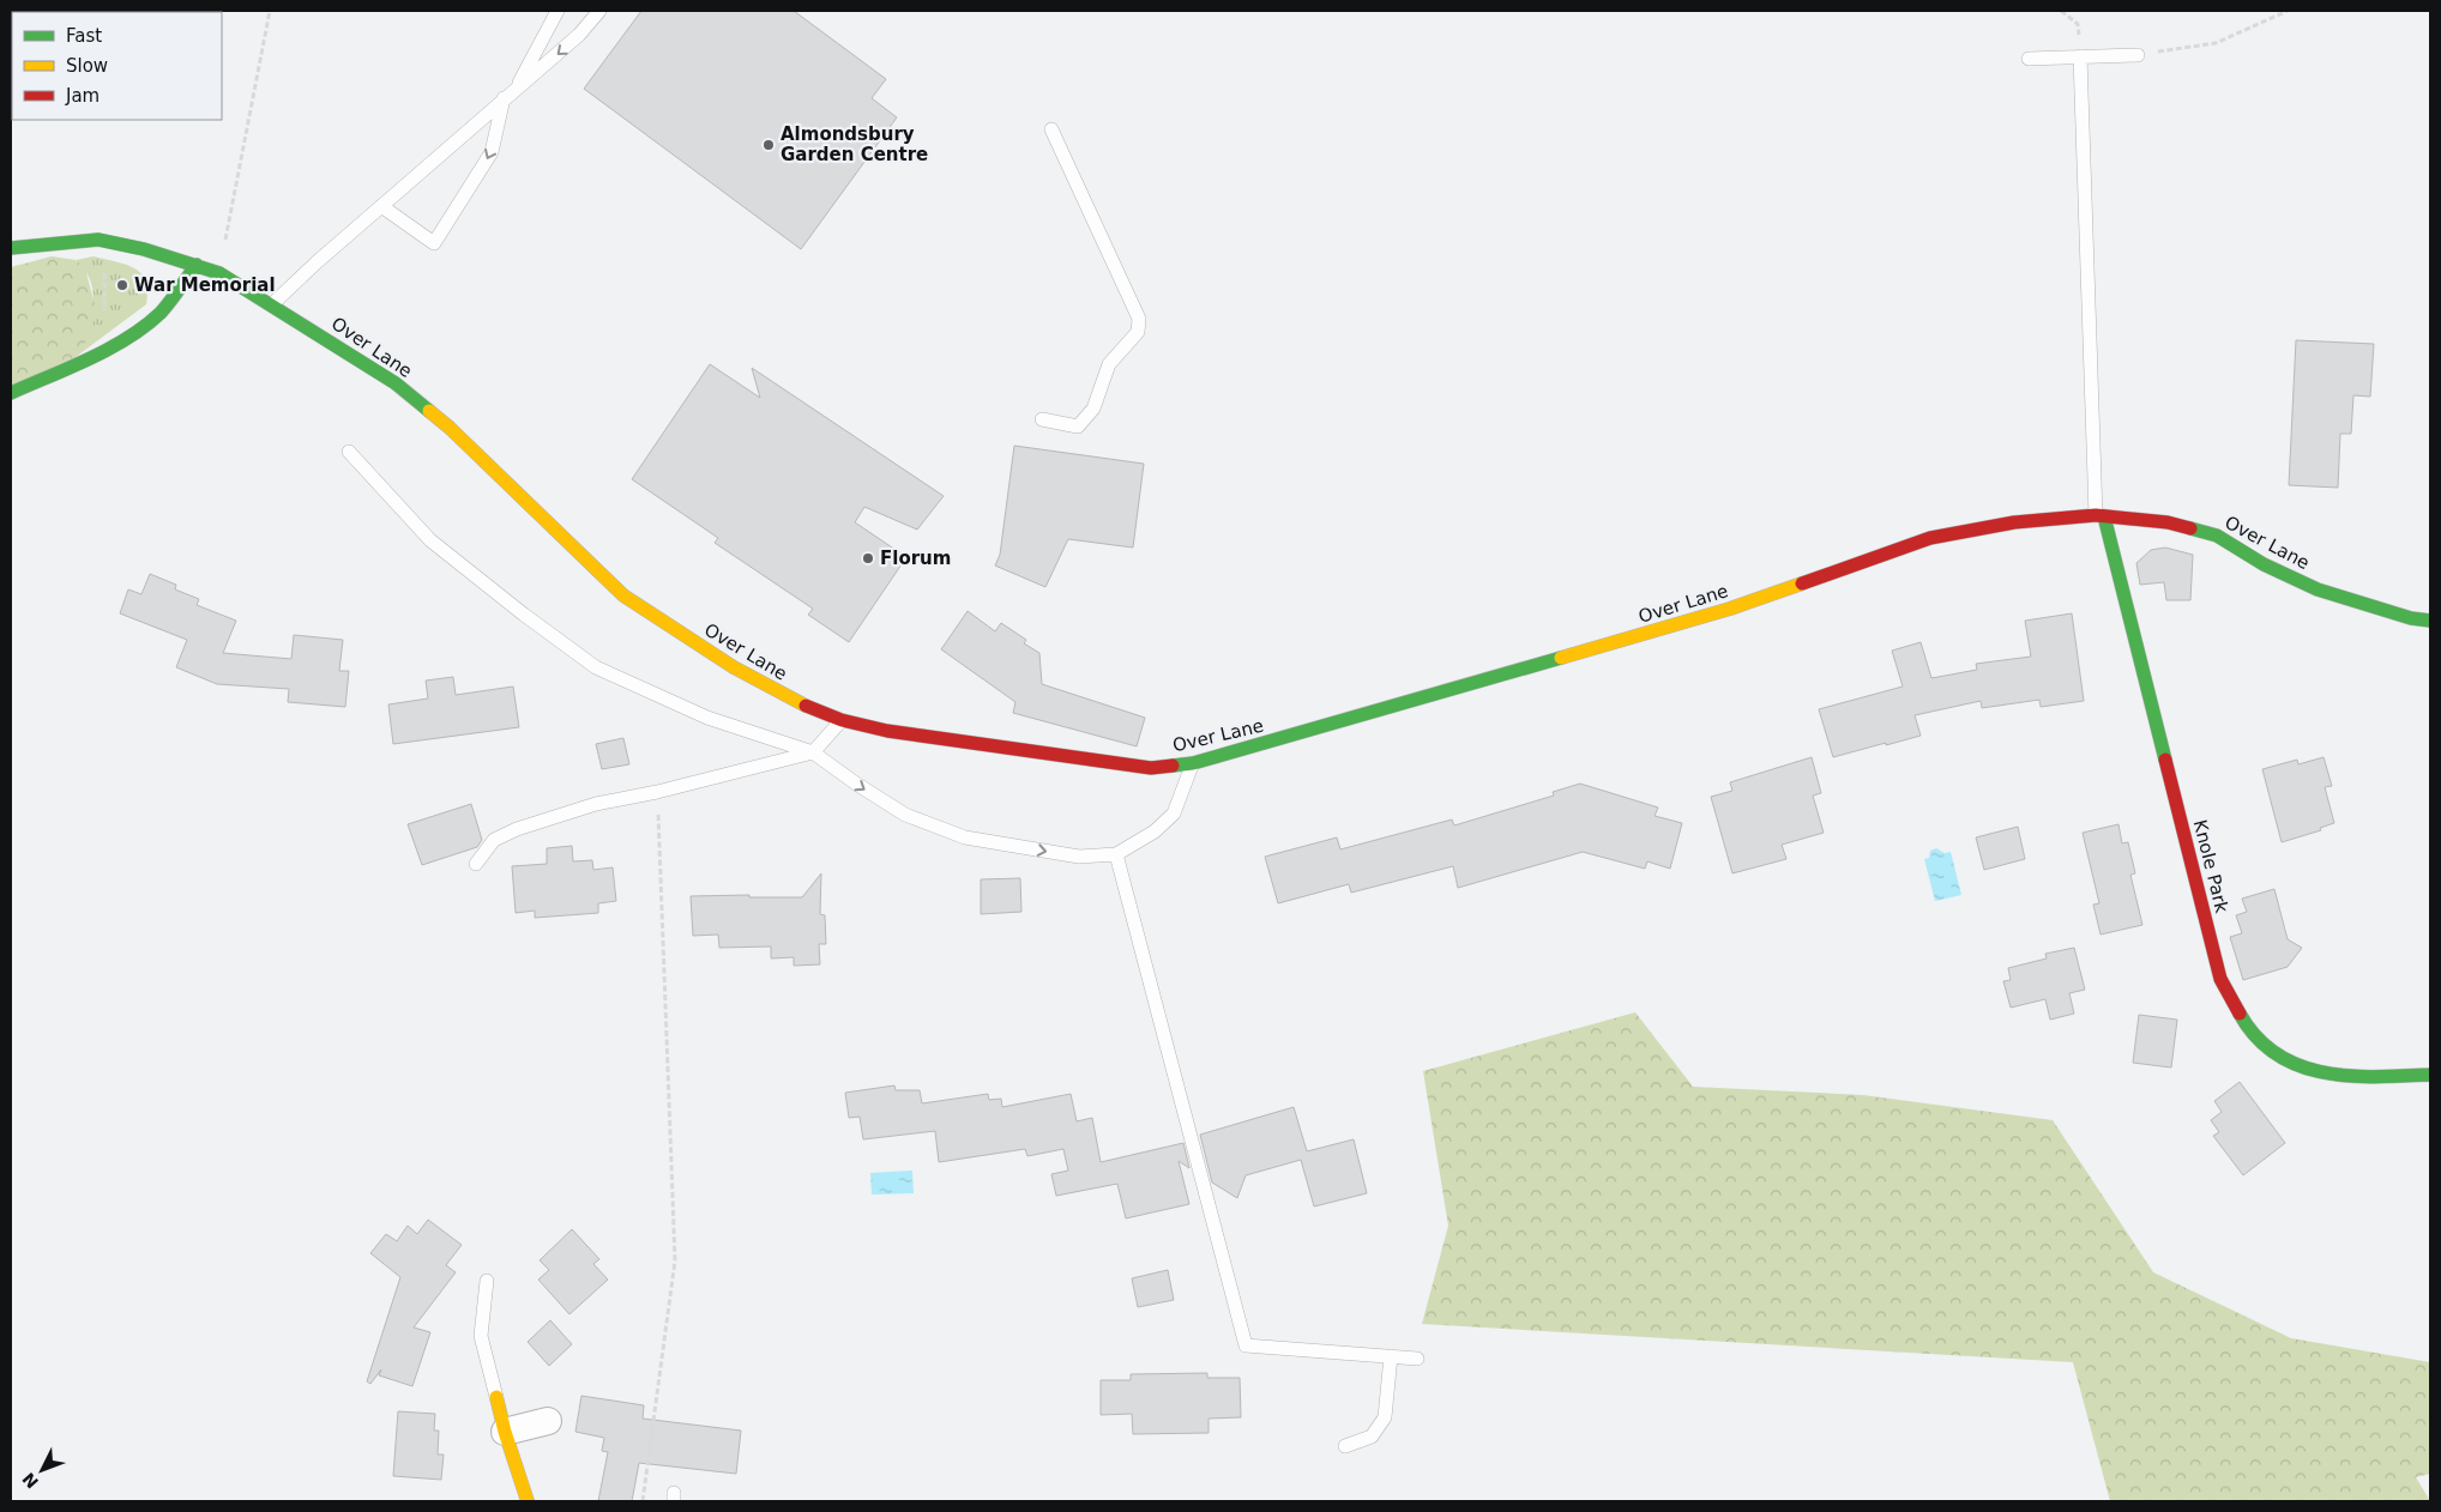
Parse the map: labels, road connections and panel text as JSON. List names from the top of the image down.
{
  "streets": {
    "street": ["Over Lane", "Knole Park"]
  },
  "crossings": [
    ["Over Lane", "Knole Park"]
  ],
  "places": ["Almondsbury Garden Centre", "War Memorial", "Florum"],
  "legend": ["Fast", "Slow", "Jam"],
  "north": "bottom left"
}
